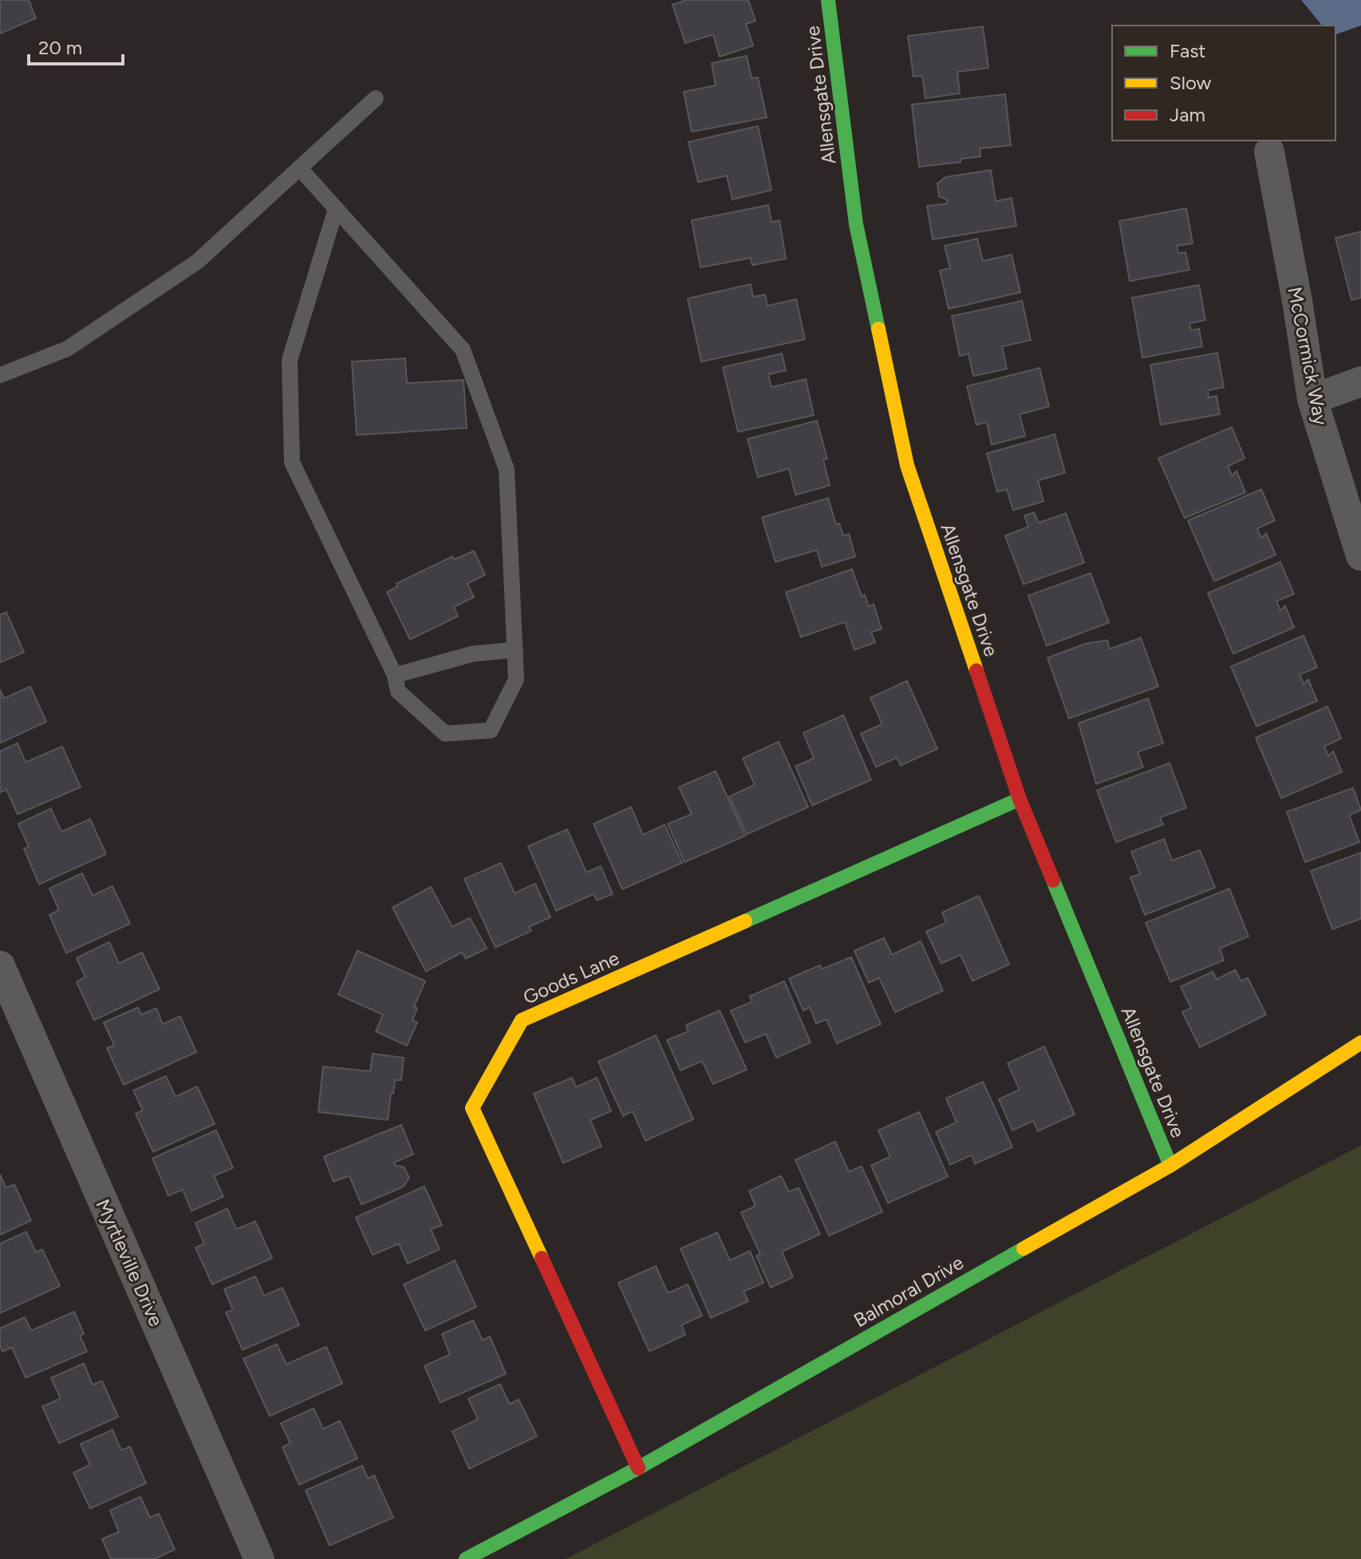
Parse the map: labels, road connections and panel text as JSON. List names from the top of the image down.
{
  "streets": {
    "street": [
      "Allensgate Drive",
      "McCormick Way",
      "Goods Lane",
      "Myrtleville Drive",
      "Balmoral Drive"
    ]
  },
  "crossings": [
    ["Allensgate Drive", "Goods Lane"],
    ["Allensgate Drive", "Balmoral Drive"],
    ["Goods Lane", "Balmoral Drive"]
  ],
  "legend": ["Fast", "Slow", "Jam"],
  "scale_bar": "20 m"
}
